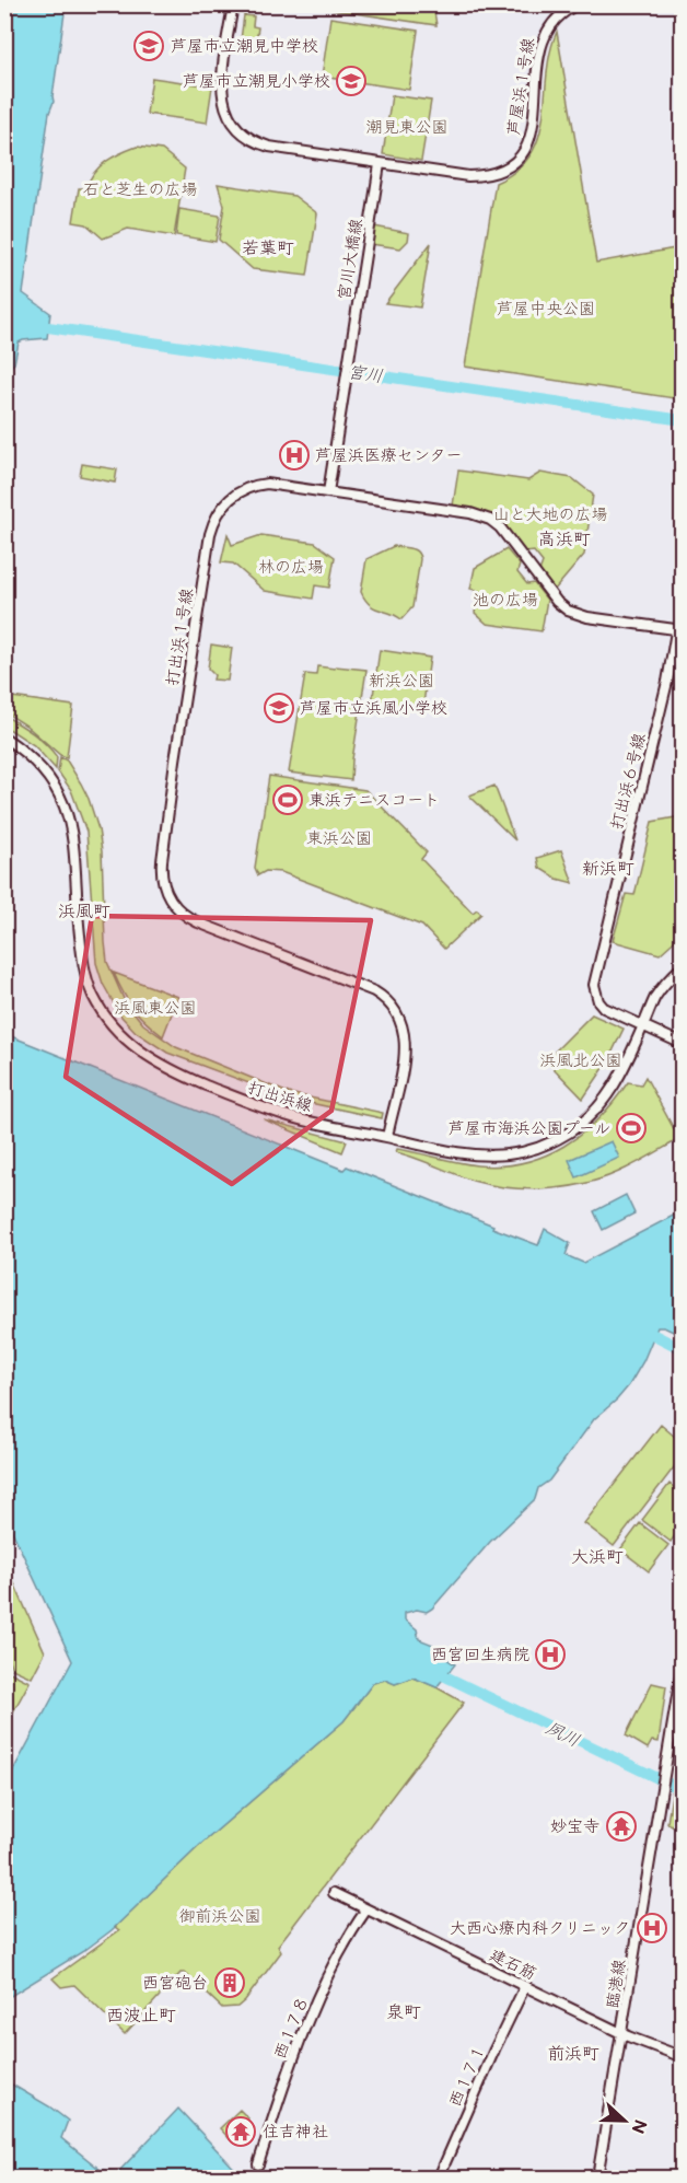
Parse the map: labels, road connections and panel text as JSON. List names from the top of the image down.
{
  "streets": {
    "street": [
      "芦屋浜１号線",
      "宮川大橋線",
      "打出浜１号線",
      "打出浜６号線",
      "打出浜線",
      "建石筋",
      "臨港線",
      "西１７８",
      "西１７１"
    ]
  },
  "crossings": [
    ["芦屋浜１号線", "宮川大橋線"],
    ["宮川大橋線", "打出浜１号線"],
    ["打出浜１号線", "打出浜６号線"],
    ["打出浜１号線", "打出浜線"],
    ["打出浜６号線", "打出浜線"],
    ["建石筋", "臨港線"],
    ["建石筋", "西１７８"],
    ["建石筋", "西１７１"]
  ],
  "districts": [
    "若葉町",
    "高浜町",
    "新浜町",
    "浜風町",
    "大浜町",
    "泉町",
    "西波止町",
    "前浜町"
  ],
  "water": ["宮川", "夙川"],
  "parks": [
    "潮見東公園",
    "石と芝生の広場",
    "芦屋中央公園",
    "山と大地の広場",
    "林の広場",
    "池の広場",
    "新浜公園",
    "東浜公園",
    "浜風東公園",
    "浜風北公園",
    "御前浜公園"
  ],
  "places": {
    "school or university": ["芦屋市立潮見中学校", "芦屋市立潮見小学校", "芦屋市立浜風小学校"],
    "hospital": ["芦屋浜医療センター", "西宮回生病院", "大西心療内科クリニック"],
    "sports": ["東浜テニスコート", "芦屋市海浜公園プール"],
    "temple": ["妙宝寺", "住吉神社"],
    "building": ["西宮砲台"]
  },
  "north": "right"
}
